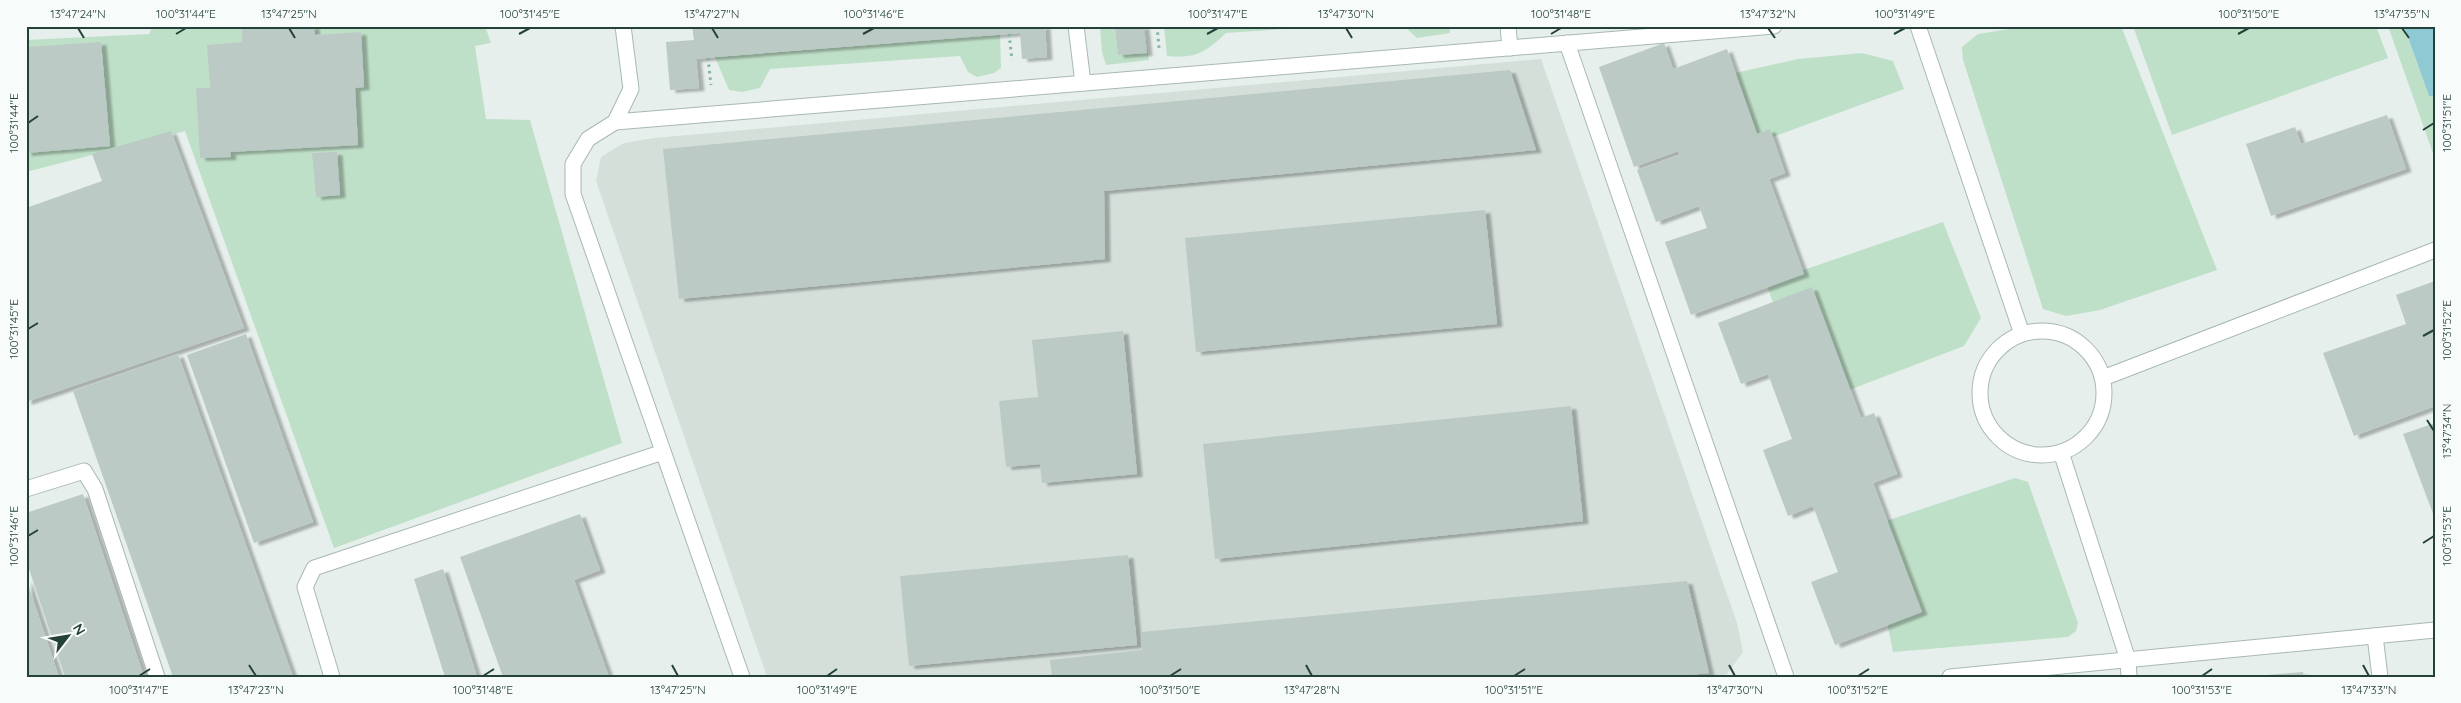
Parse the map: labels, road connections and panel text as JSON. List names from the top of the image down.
{
  "north": "top right",
  "coordinates": [
    "13°47'24\"N",
    "100°31'44\"E",
    "13°47'25\"N",
    "100°31'45\"E",
    "13°47'27\"N",
    "100°31'46\"E",
    "100°31'47\"E",
    "13°47'30\"N",
    "100°31'48\"E",
    "13°47'32\"N",
    "100°31'49\"E",
    "100°31'50\"E",
    "13°47'35\"N",
    "100°31'51\"E",
    "100°31'52\"E",
    "13°47'34\"N",
    "100°31'53\"E",
    "13°47'23\"N",
    "13°47'28\"N",
    "13°47'33\"N"
  ]
}
